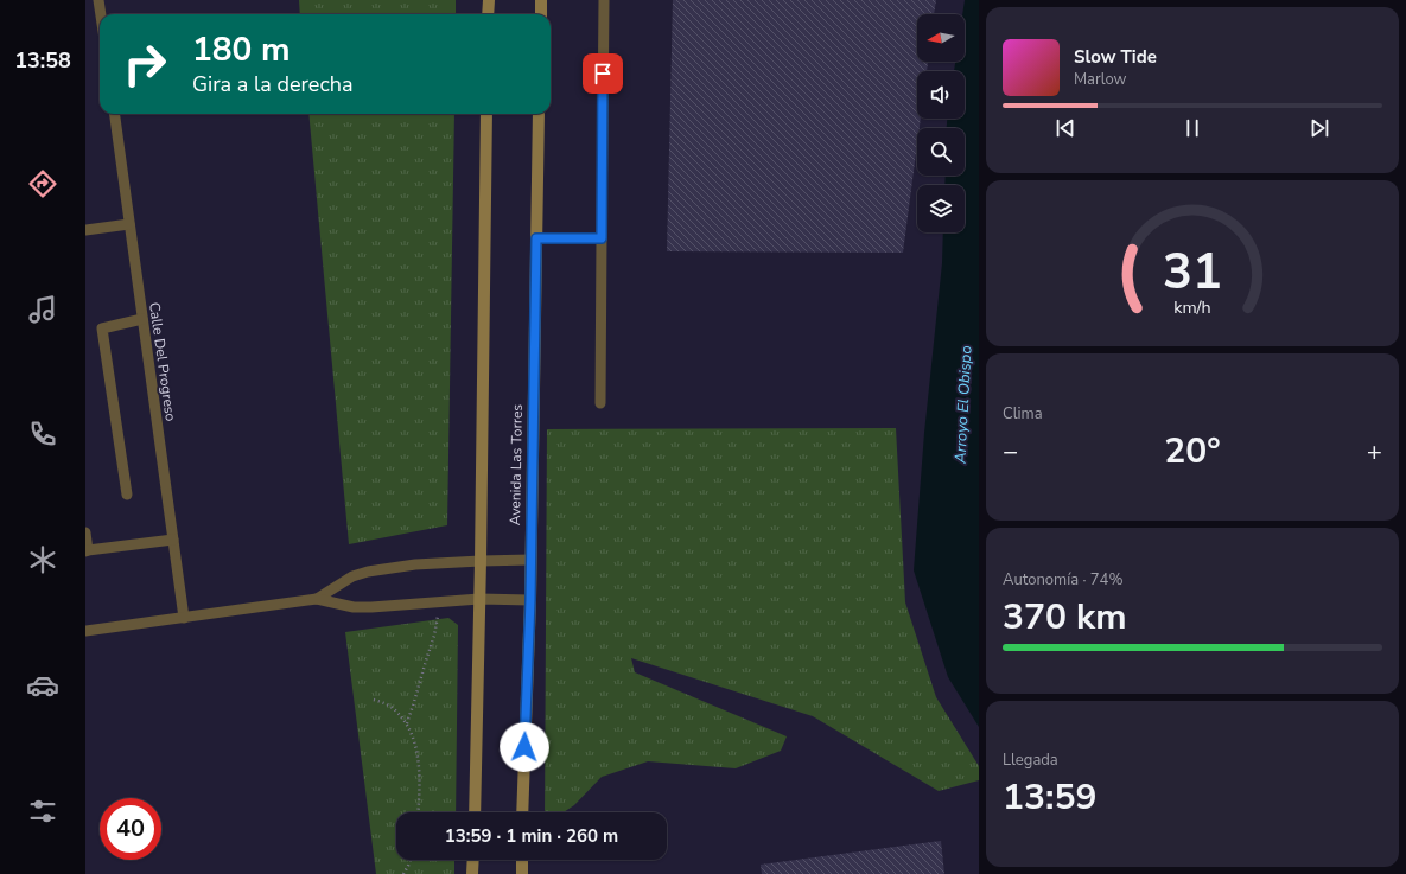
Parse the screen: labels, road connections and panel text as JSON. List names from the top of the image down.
{
  "streets": {
    "street": ["Avenida Las Torres"],
    "lane": ["Calle Del Progreso"]
  },
  "water": ["Arroyo El Obispo"],
  "north": "left",
  "page": {
    "tabs": "13:58",
    "turn": ["180 m", "Gira a la derecha"],
    "song": ["Slow Tide", "Marlow"],
    "tile": [
      "Clima",
      ["Autonomía · 74%", "370 km"],
      ["Llegada", "13:59"]
    ],
    "heat": ["−", "20°", "+"],
    "limit": "40",
    "trip": "13:59 · 1 min · 260 m",
    "gauge": ["31", "km/h"]
  }
}
